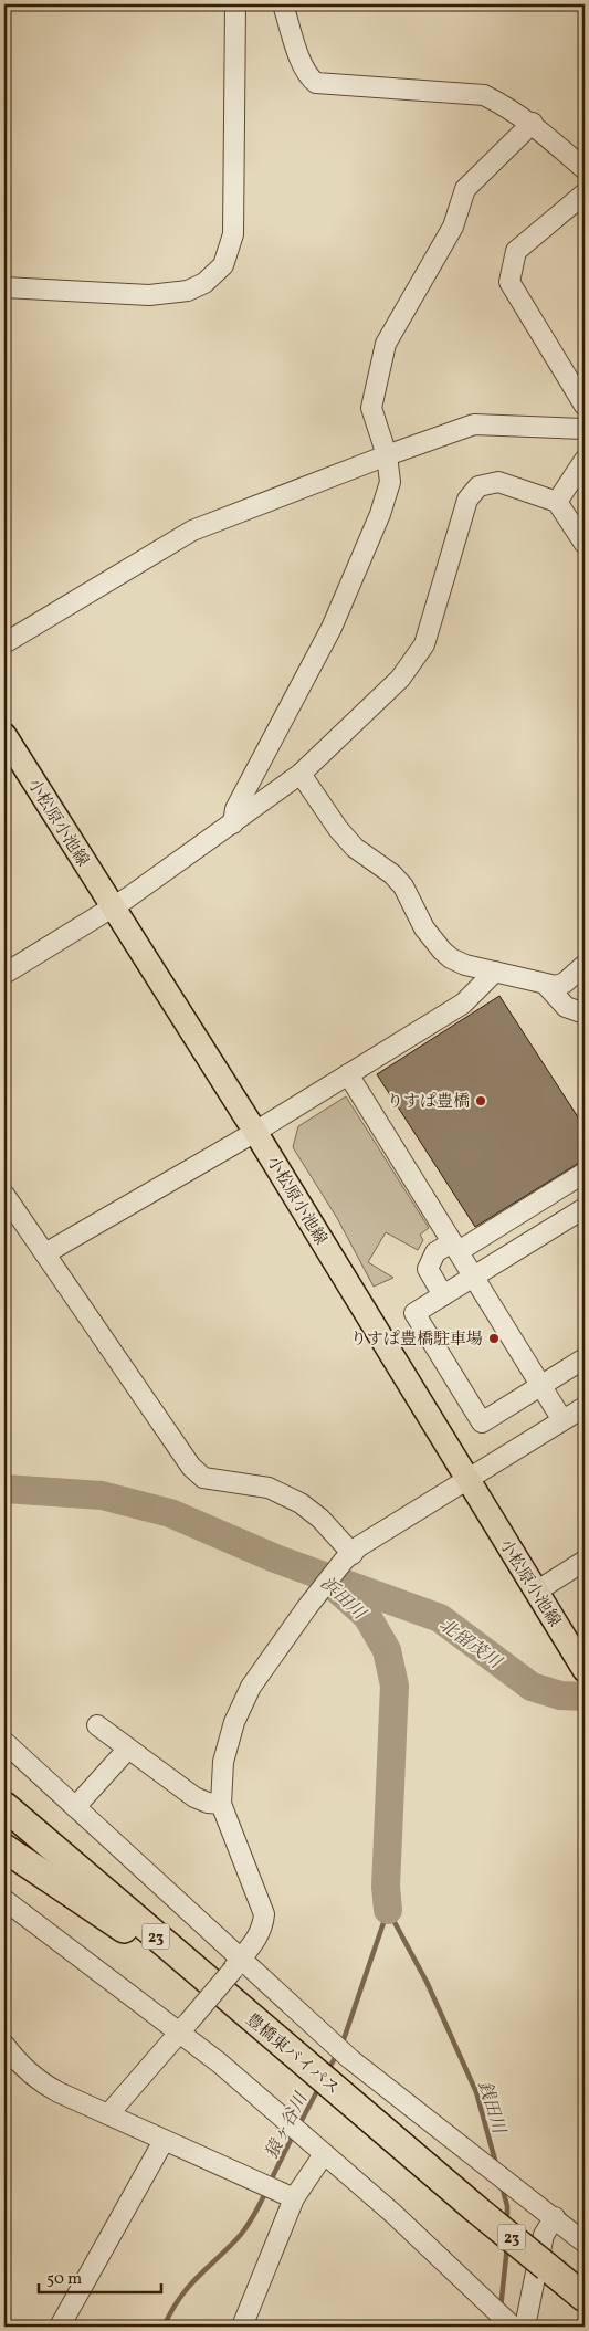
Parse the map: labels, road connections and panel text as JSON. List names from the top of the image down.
{
  "streets": {
    "highway": ["23", "豊橋東バイパス"],
    "main road": ["小松原小池線"]
  },
  "crossings": [
    ["23", "豊橋東バイパス"]
  ],
  "water": [
    "浜田川",
    "北留茂川",
    "銭田川",
    "猿ヶ谷川"
  ],
  "places": ["りすぱ豊橋", "りすぱ豊橋駐車場"],
  "scale_bar": "50 m"
}
